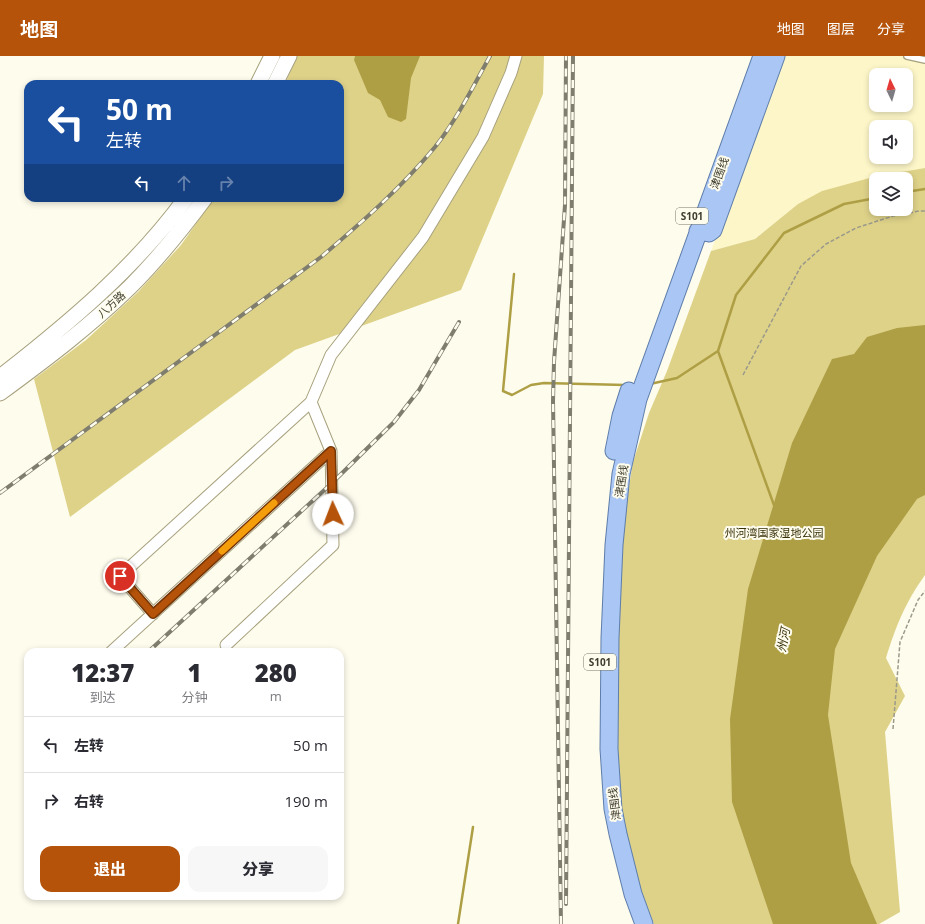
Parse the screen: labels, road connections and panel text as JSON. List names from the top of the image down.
{
  "streets": {
    "main road": ["津围线", "S101", "八方路"]
  },
  "water": ["州河"],
  "parks": ["州河湾国家湿地公园"],
  "north": "top",
  "page": {
    "header": "地图",
    "nav": ["地图", "图层", "分享"],
    "turn": ["50 m", "左转"],
    "eta": [
      "12:37",
      "到达",
      "1",
      "分钟",
      "280",
      "m"
    ],
    "list": [
      {
        "name": "左转",
        "value": "50 m"
      },
      {
        "name": "右转",
        "value": "190 m"
      }
    ],
    "buttons": ["退出", "分享"]
  }
}
